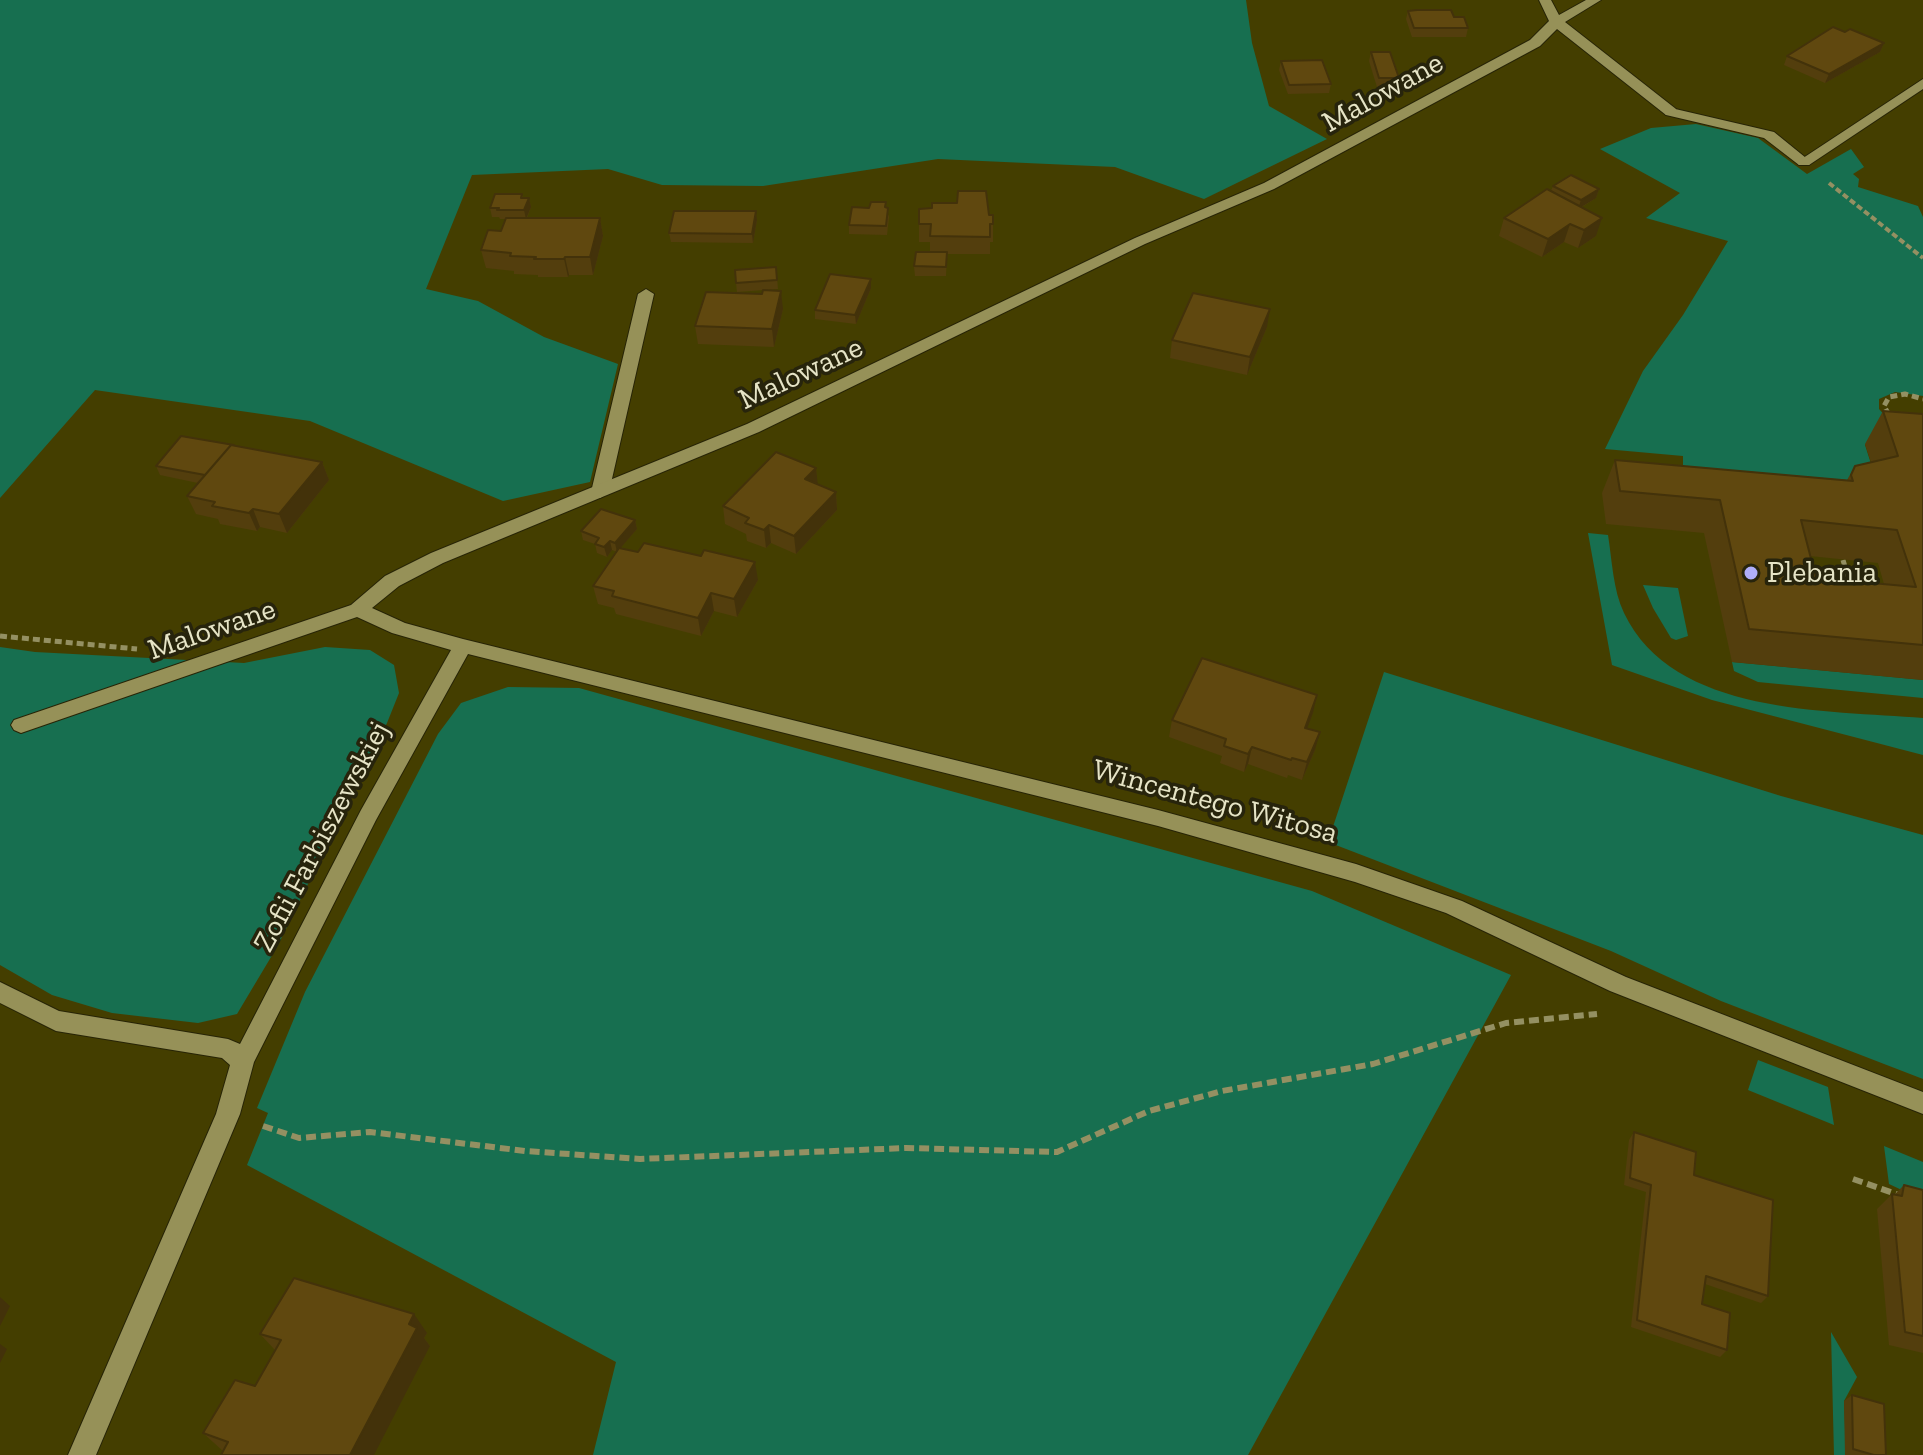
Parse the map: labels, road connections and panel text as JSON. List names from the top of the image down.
{
  "streets": {
    "street": ["Malowane", "Wincentego Witosa", "Zofii Farbiszewskiej"]
  },
  "crossings": [
    ["Malowane", "Wincentego Witosa"],
    ["Wincentego Witosa", "Zofii Farbiszewskiej"]
  ],
  "places": ["Plebania"]
}
